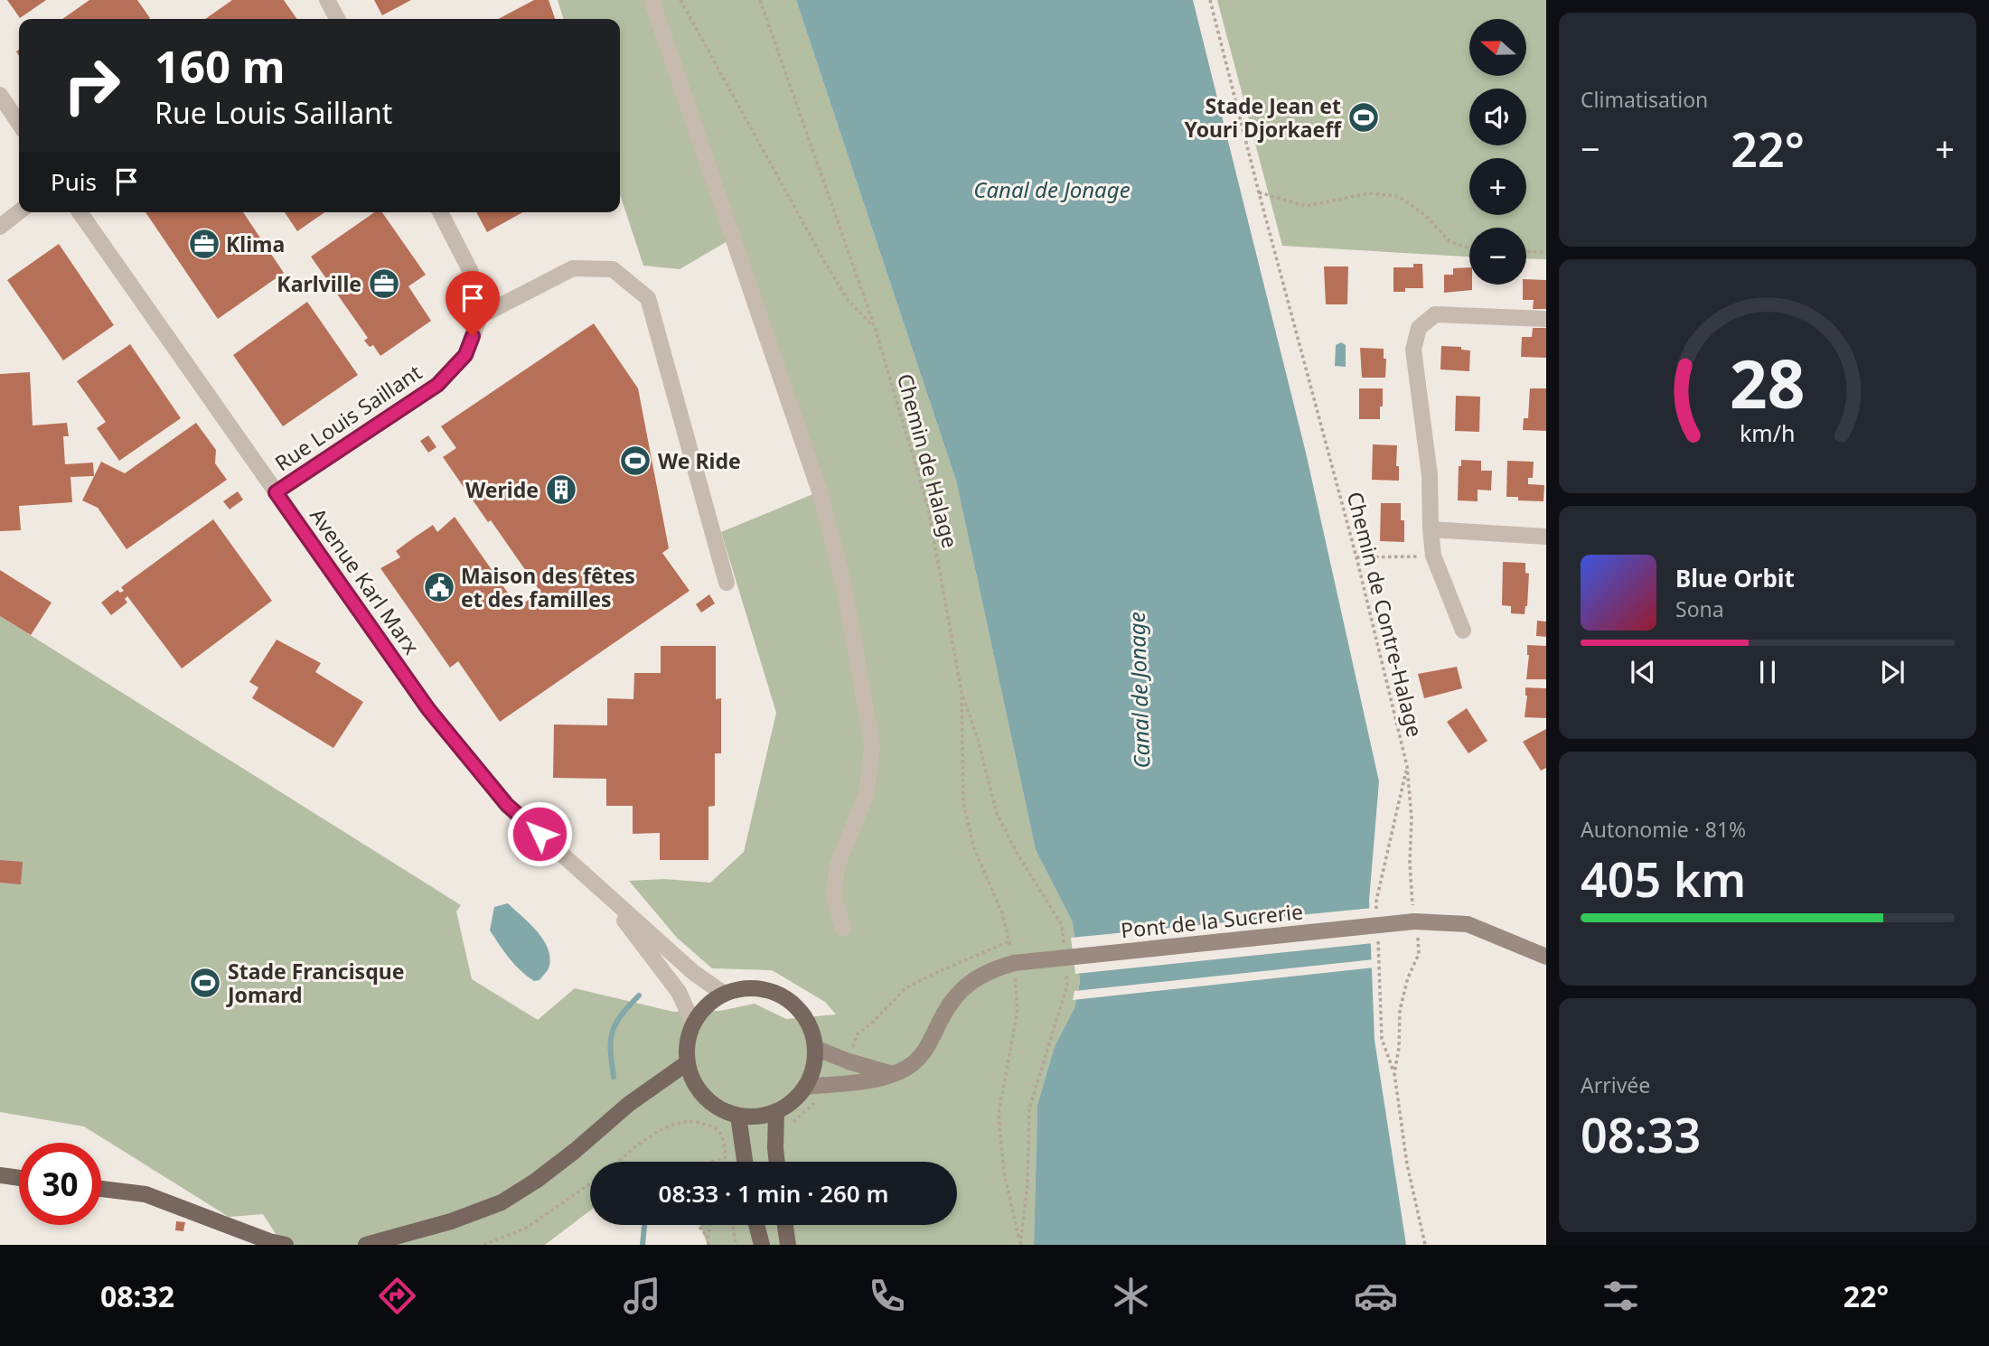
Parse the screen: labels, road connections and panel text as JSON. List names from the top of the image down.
{
  "streets": {
    "street": ["Rue Louis Saillant", "Avenue Karl Marx", "Pont de la Sucrerie"],
    "path": ["Chemin de Halage", "Chemin de Contre-Halage"]
  },
  "crossings": [
    ["Rue Louis Saillant", "Avenue Karl Marx"],
    ["Avenue Karl Marx", "Pont de la Sucrerie"],
    ["Chemin de Contre-Halage", "Pont de la Sucrerie"]
  ],
  "water": ["Canal de Jonage"],
  "places": {
    "sports": ["Stade Jean et Youri Djorkaeff", "We Ride", "Stade Francisque Jomard"],
    "office": ["Klima", "Karlville"],
    "building": ["Weride"],
    "public building": ["Maison des fêtes et des familles"]
  },
  "north": "left",
  "page": {
    "tile": [
      "Climatisation",
      ["Autonomie · 81%", "405 km"],
      ["Arrivée", "08:33"]
    ],
    "map_buttons": ["+", "−"],
    "turn": ["160 m", "Rue Louis Saillant"],
    "heat": ["−", "22°", "+"],
    "then": "Puis",
    "song": ["Blue Orbit", "Sona"],
    "limit": "30",
    "trip": "08:33 · 1 min · 260 m",
    "tabs": ["08:32", "22°"],
    "gauge": ["28", "km/h"]
  }
}
